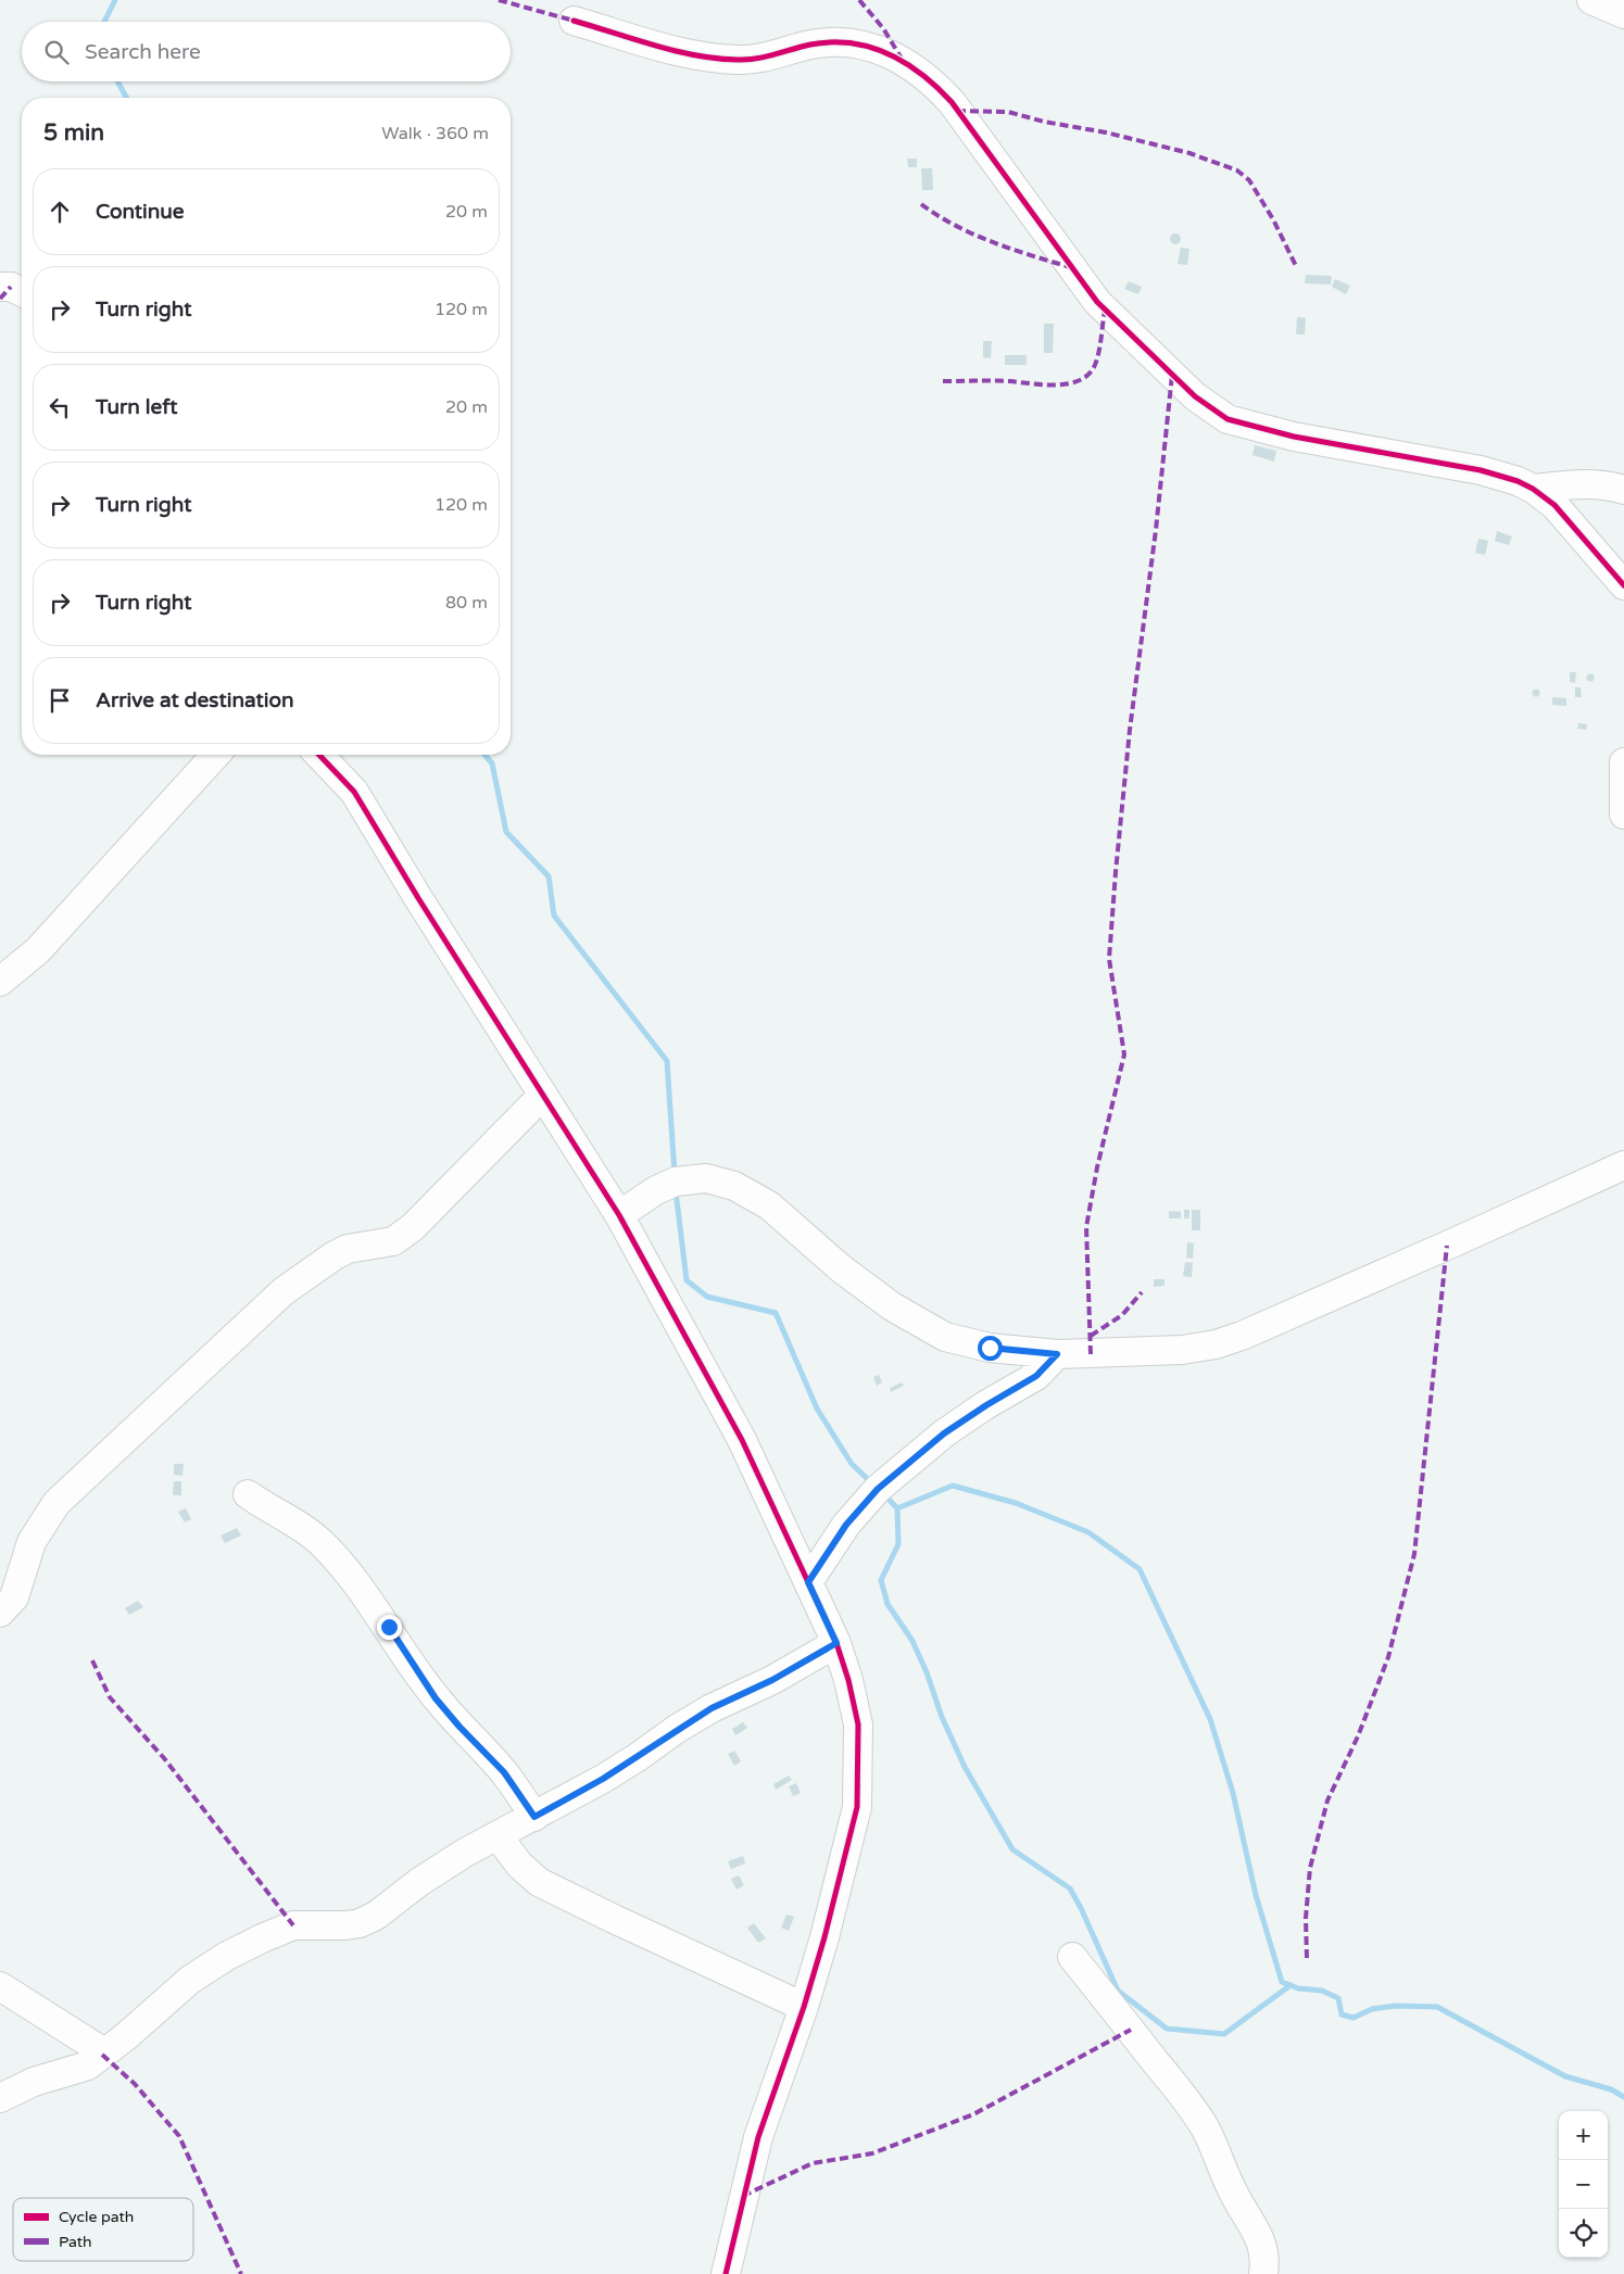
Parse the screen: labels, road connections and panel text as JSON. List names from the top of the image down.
{
  "legend": ["Cycle path", "Path"],
  "page": {
    "search": "Search here",
    "heading": ["5 min", "Walk · 360 m"],
    "list": [
      ["Continue", "20 m"],
      ["Turn right", "120 m"],
      ["Turn left", "20 m"],
      ["Turn right", "120 m"],
      ["Turn right", "80 m"],
      "Arrive at destination"
    ],
    "map_buttons": ["+", "−"]
  }
}
